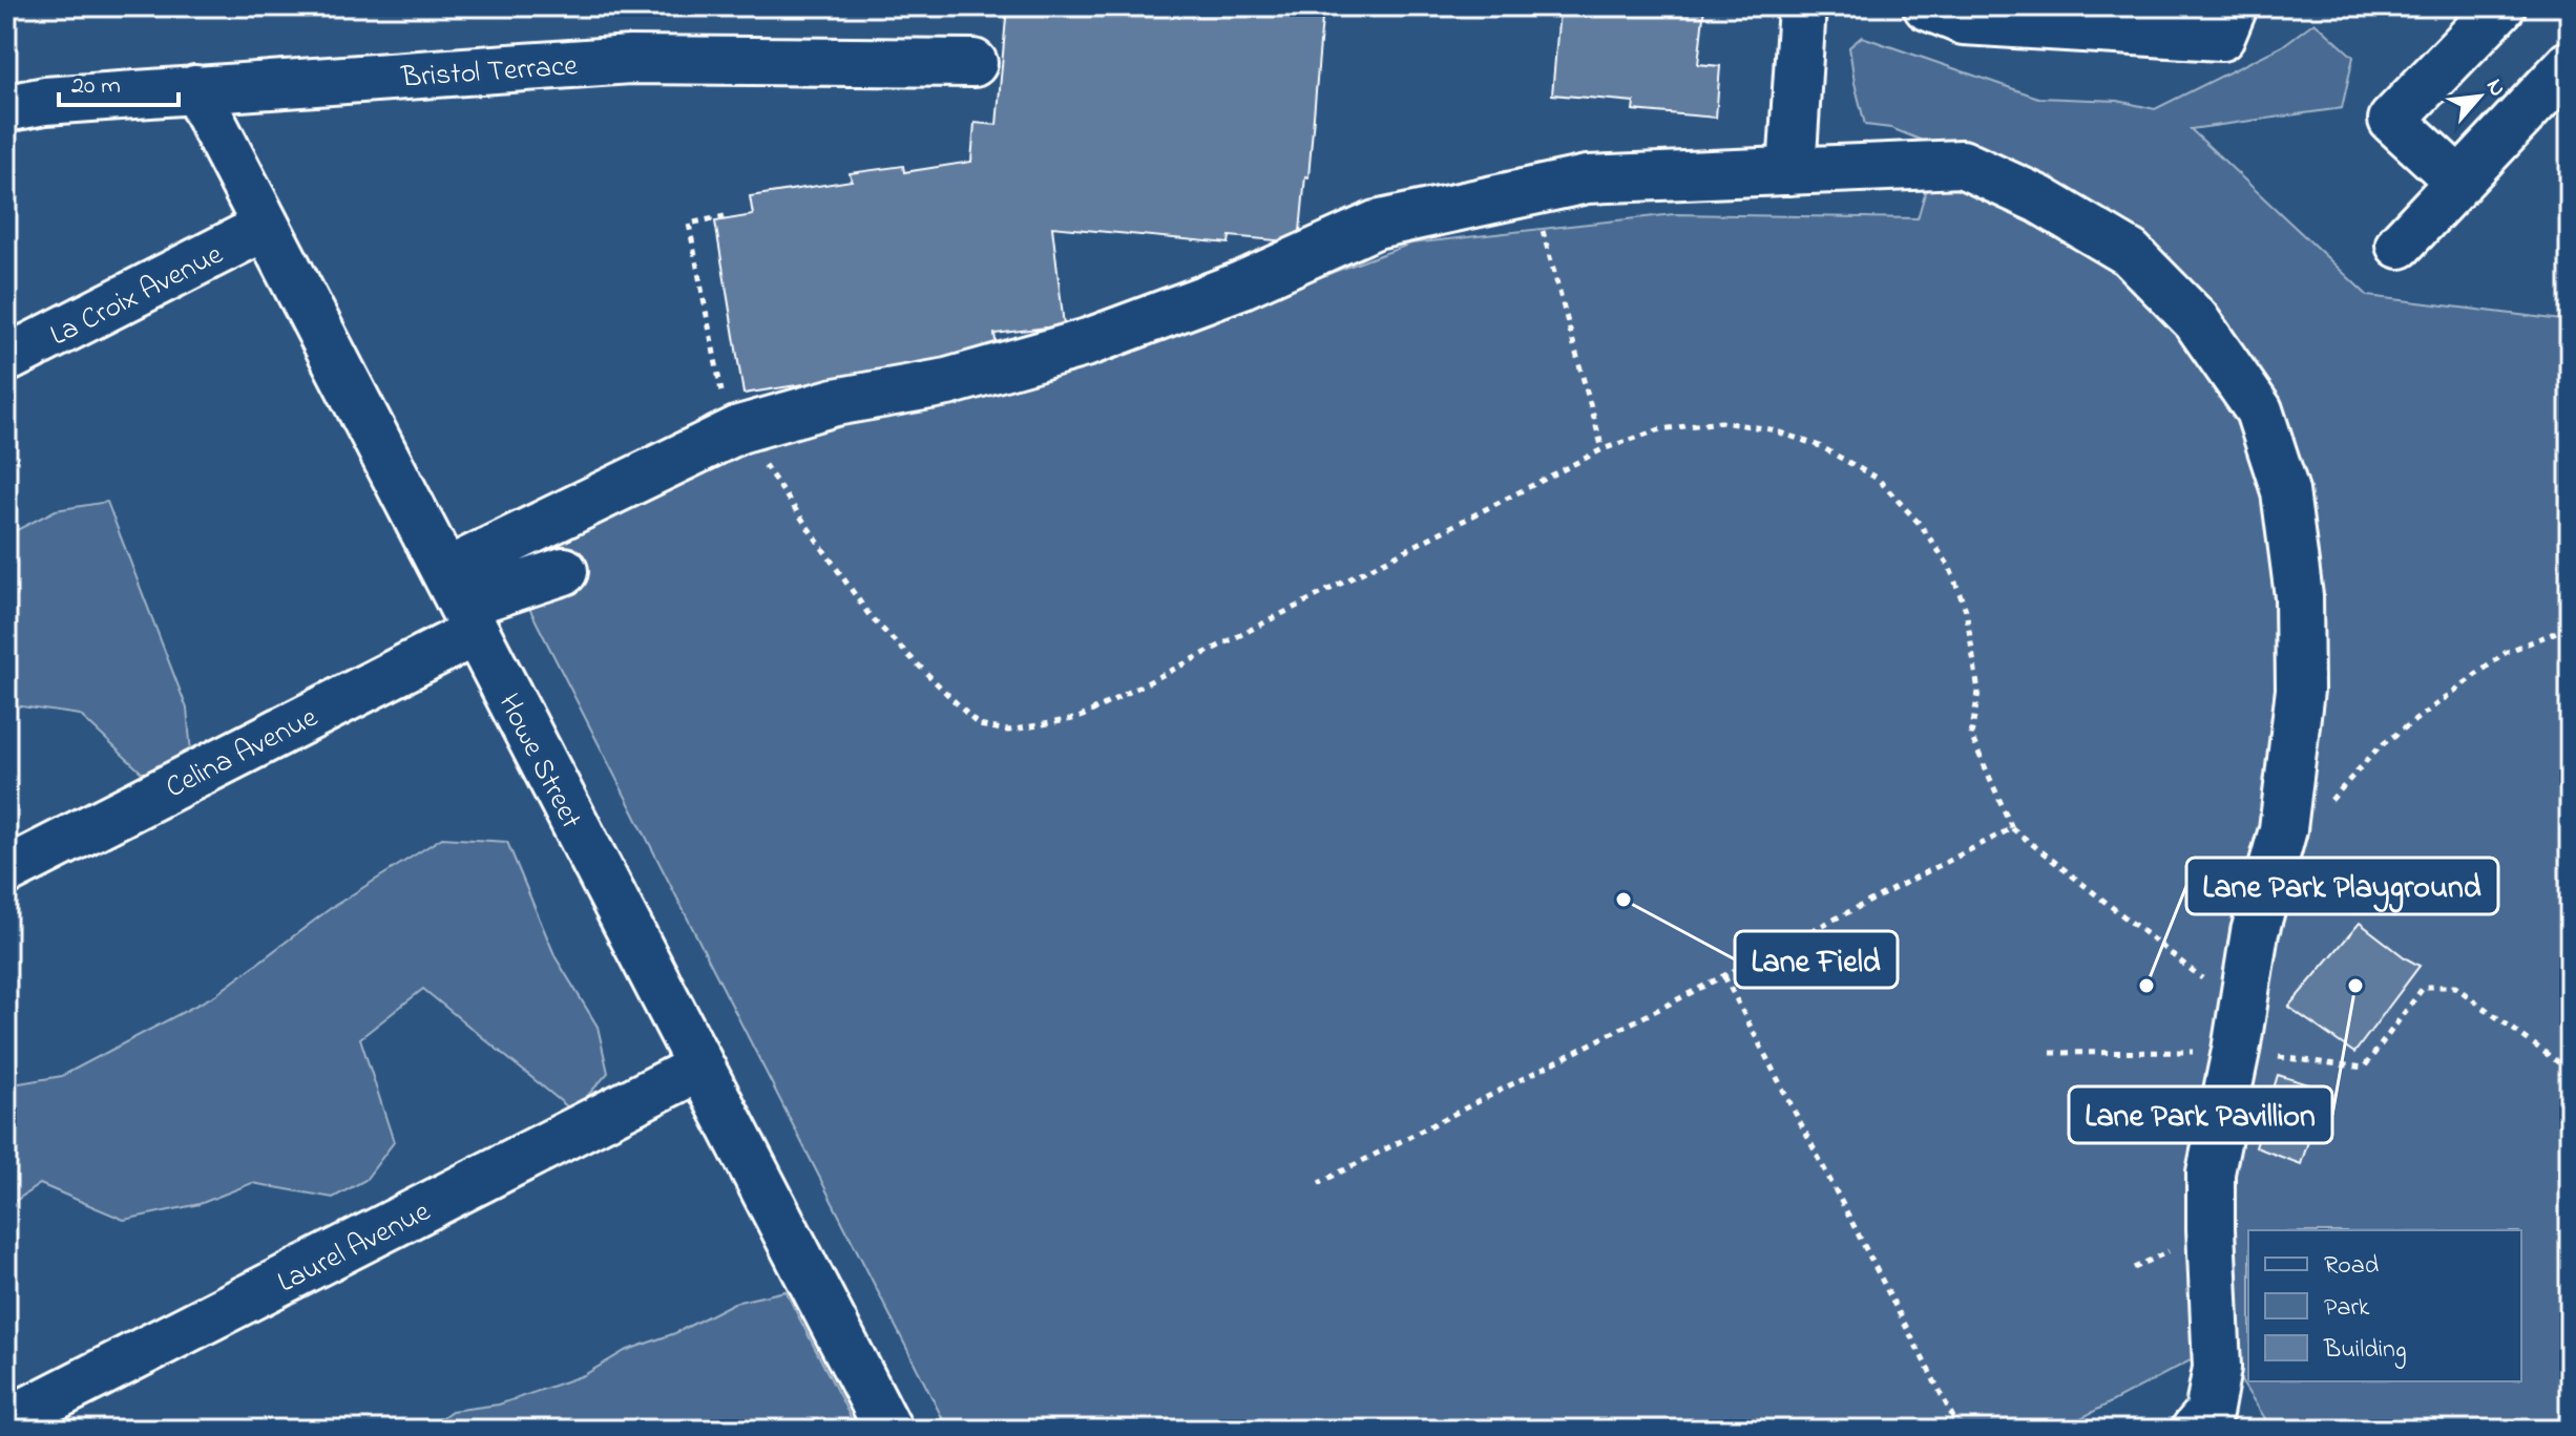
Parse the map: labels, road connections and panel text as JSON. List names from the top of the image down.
{
  "streets": {
    "street": [
      "Bristol Terrace",
      "La Croix Avenue",
      "Celina Avenue",
      "Howe Street",
      "Laurel Avenue"
    ]
  },
  "crossings": [
    ["Bristol Terrace", "Howe Street"],
    ["La Croix Avenue", "Howe Street"],
    ["Celina Avenue", "Howe Street"],
    ["Howe Street", "Laurel Avenue"]
  ],
  "places": ["Lane Field", "Lane Park Playground", "Lane Park Pavillion"],
  "legend": ["Road", "Park", "Building"],
  "scale_bar": "20 m",
  "north": "top right"
}
